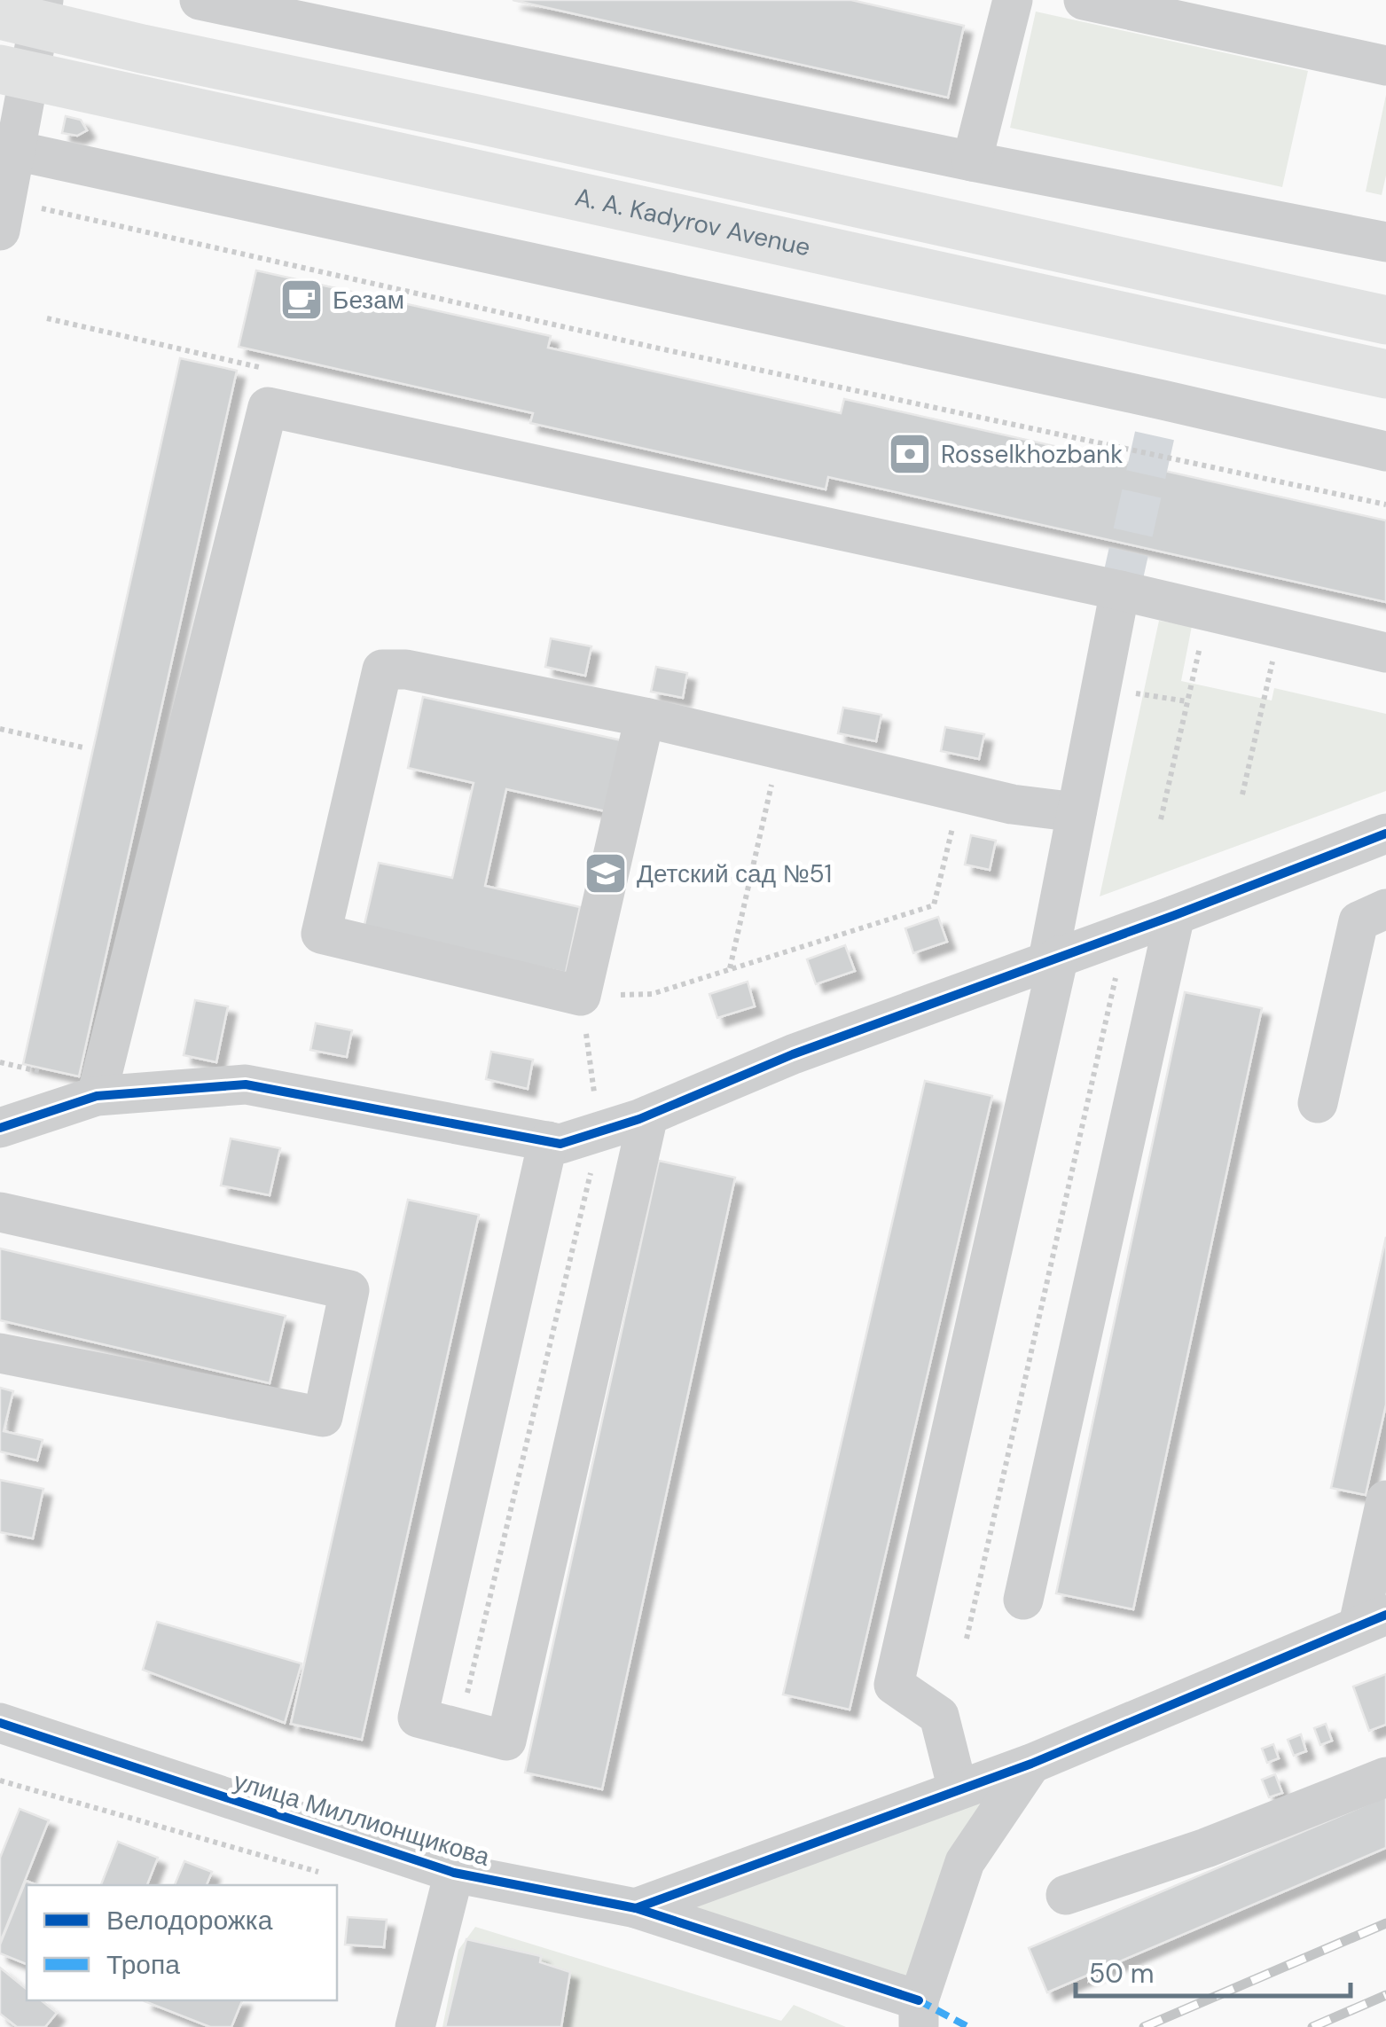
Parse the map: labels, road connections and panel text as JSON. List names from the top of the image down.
{
  "streets": {
    "main road": ["A. A. Kadyrov Avenue"],
    "street": ["улица Миллионщикова"]
  },
  "places": {
    "cafe": ["Безам"],
    "bank": ["Rosselkhozbank"],
    "school or university": ["Детский сад №51"]
  },
  "legend": ["Велодорожка", "Тропа"],
  "scale_bar": "50 m"
}
